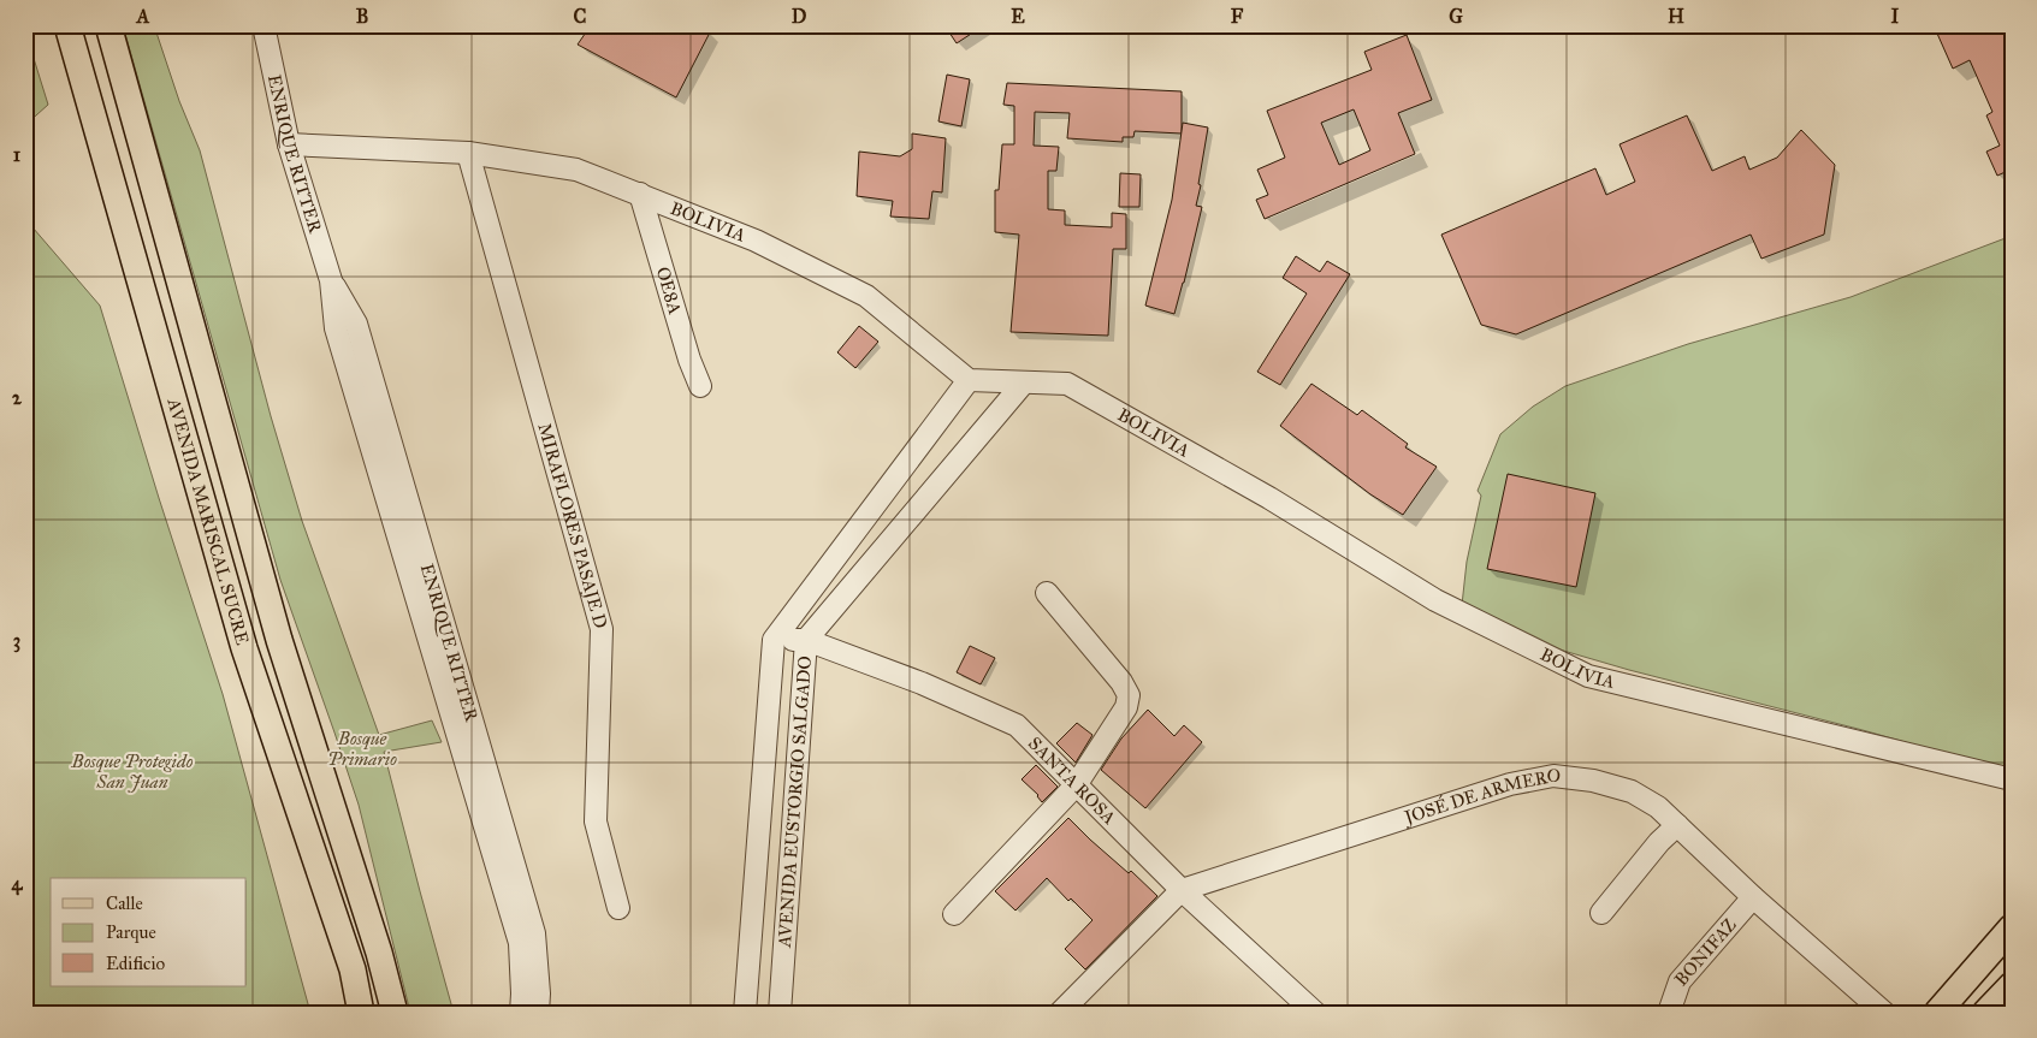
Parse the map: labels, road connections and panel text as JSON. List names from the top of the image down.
{
  "streets": {
    "main road": ["AVENIDA MARISCAL SUCRE"],
    "street": [
      "ENRIQUE RITTER",
      "BOLIVIA",
      "OE8A",
      "MIRAFLORES PASAJE D",
      "SANTA ROSA",
      "JOSÉ DE ARMERO",
      "AVENIDA EUSTORGIO SALGADO",
      "BONIFAZ"
    ]
  },
  "crossings": [
    ["ENRIQUE RITTER", "BOLIVIA"],
    ["BOLIVIA", "OE8A"],
    ["BOLIVIA", "MIRAFLORES PASAJE D"],
    ["BOLIVIA", "AVENIDA EUSTORGIO SALGADO"],
    ["SANTA ROSA", "JOSÉ DE ARMERO"],
    ["SANTA ROSA", "AVENIDA EUSTORGIO SALGADO"],
    ["JOSÉ DE ARMERO", "BONIFAZ"]
  ],
  "parks": ["Bosque Primario", "Bosque Protegido San Juan"],
  "legend": ["Calle", "Parque", "Edificio"],
  "grid": {
    "columns": [
      "A",
      "B",
      "C",
      "D",
      "E",
      "F",
      "G",
      "H",
      "I"
    ],
    "rows": [
      "1",
      "2",
      "3",
      "4"
    ]
  }
}
